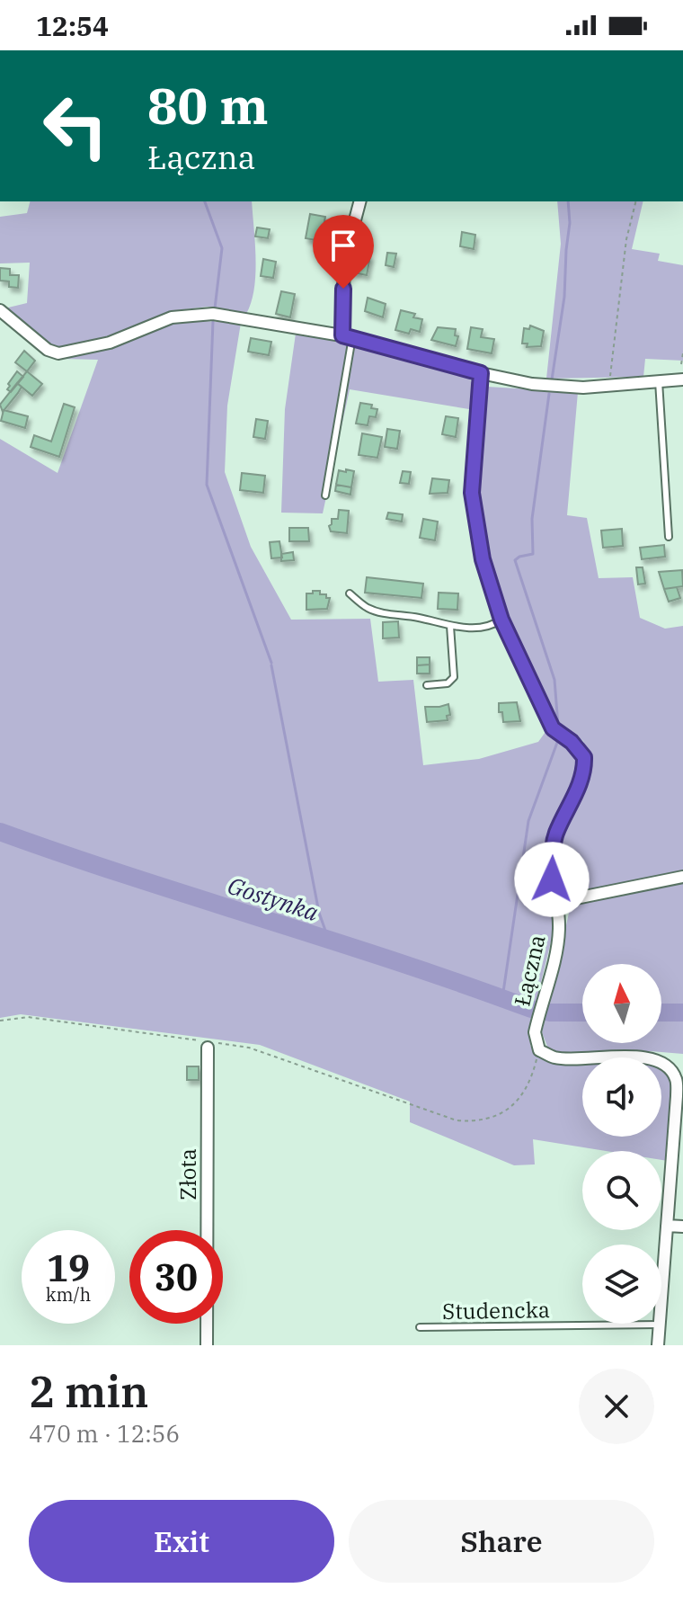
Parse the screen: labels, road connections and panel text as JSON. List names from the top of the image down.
{
  "streets": {
    "street": ["Łączna", "Złota"],
    "lane": ["Studencka"]
  },
  "water": ["Gostynka"],
  "north": "top",
  "page": {
    "status": "12:54",
    "turn": ["80 m", "Łączna"],
    "speed": "19 km/h",
    "limit": "30",
    "heading": ["2 min", "470 m · 12:56"],
    "buttons": ["Exit", "Share"]
  }
}
